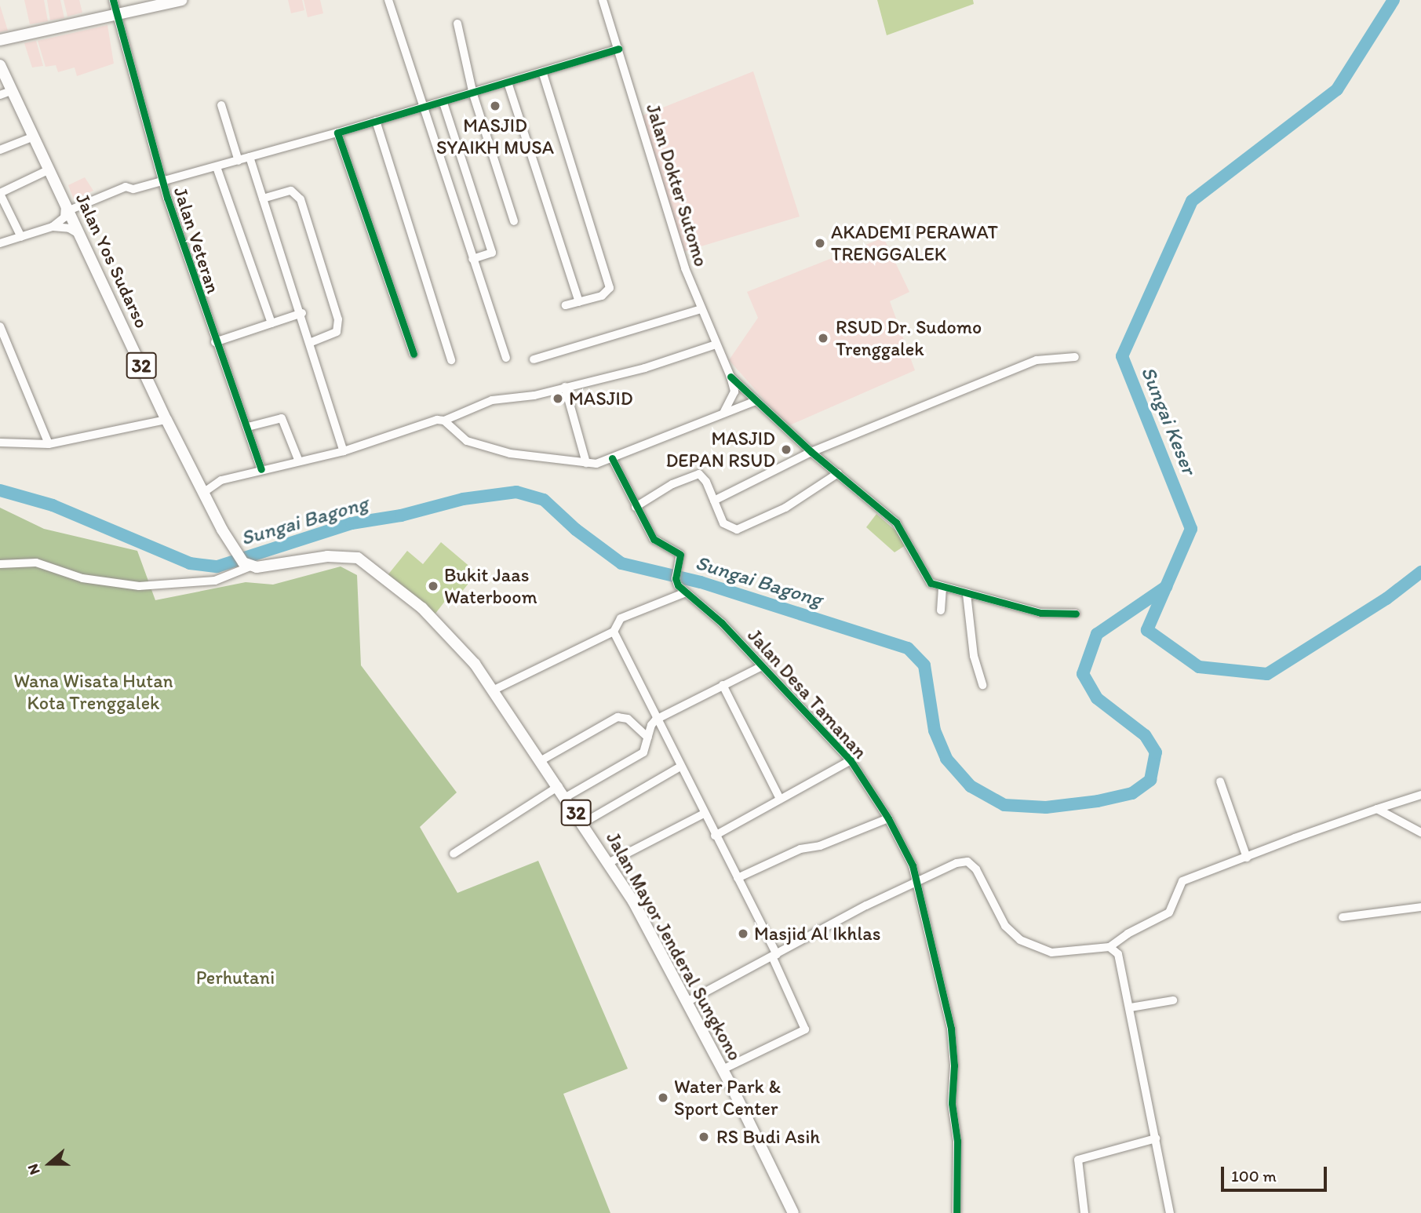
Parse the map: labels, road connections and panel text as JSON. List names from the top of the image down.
{
  "streets": {
    "highway": ["Jalan Yos Sudarso", "32", "Jalan Mayor Jenderal Sungkono"],
    "street": ["Jalan Dokter Sutomo", "Jalan Veteran", "Jalan Desa Tamanan"]
  },
  "crossings": [
    ["Jalan Yos Sudarso", "Jalan Mayor Jenderal Sungkono"]
  ],
  "water": ["Sungai Keser", "Sungai Bagong"],
  "parks": ["Wana Wisata Hutan Kota Trenggalek", "Perhutani"],
  "places": [
    "MASJID SYAIKH MUSA",
    "AKADEMI PERAWAT TRENGGALEK",
    "RSUD Dr. Sudomo Trenggalek",
    "MASJID",
    "MASJID DEPAN RSUD",
    "Bukit Jaas Waterboom",
    "Masjid Al Ikhlas",
    "Water Park & Sport Center",
    "RS Budi Asih"
  ],
  "scale_bar": "100 m",
  "north": "left"
}
